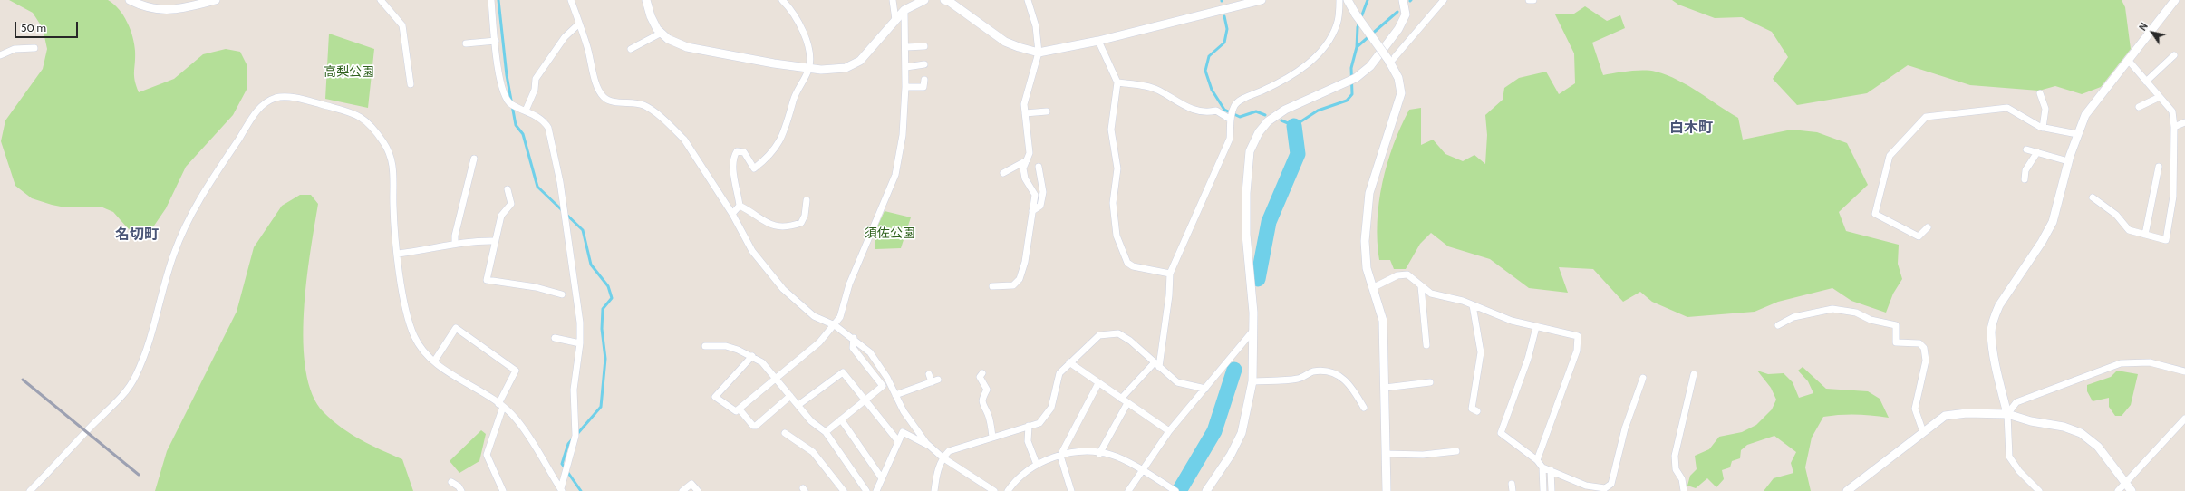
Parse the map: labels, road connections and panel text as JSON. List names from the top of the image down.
{
  "districts": ["白木町", "名切町"],
  "parks": ["高梨公園", "須佐公園"],
  "scale_bar": "50 m",
  "north": "top left"
}
